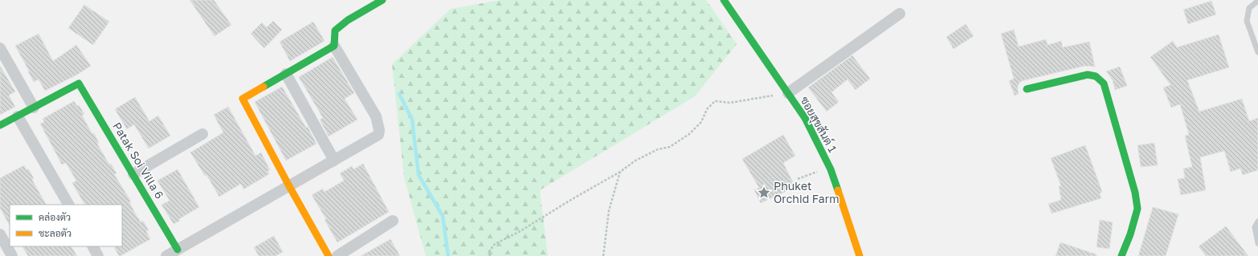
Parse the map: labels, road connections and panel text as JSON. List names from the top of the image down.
{
  "streets": {
    "street": ["ซอยสุขสันต์ 1", "Patak Soi Villa 6"]
  },
  "places": {
    "place": ["Phuket Orchid Farm"]
  },
  "legend": ["คล่องตัว", "ชะลอตัว"]
}
